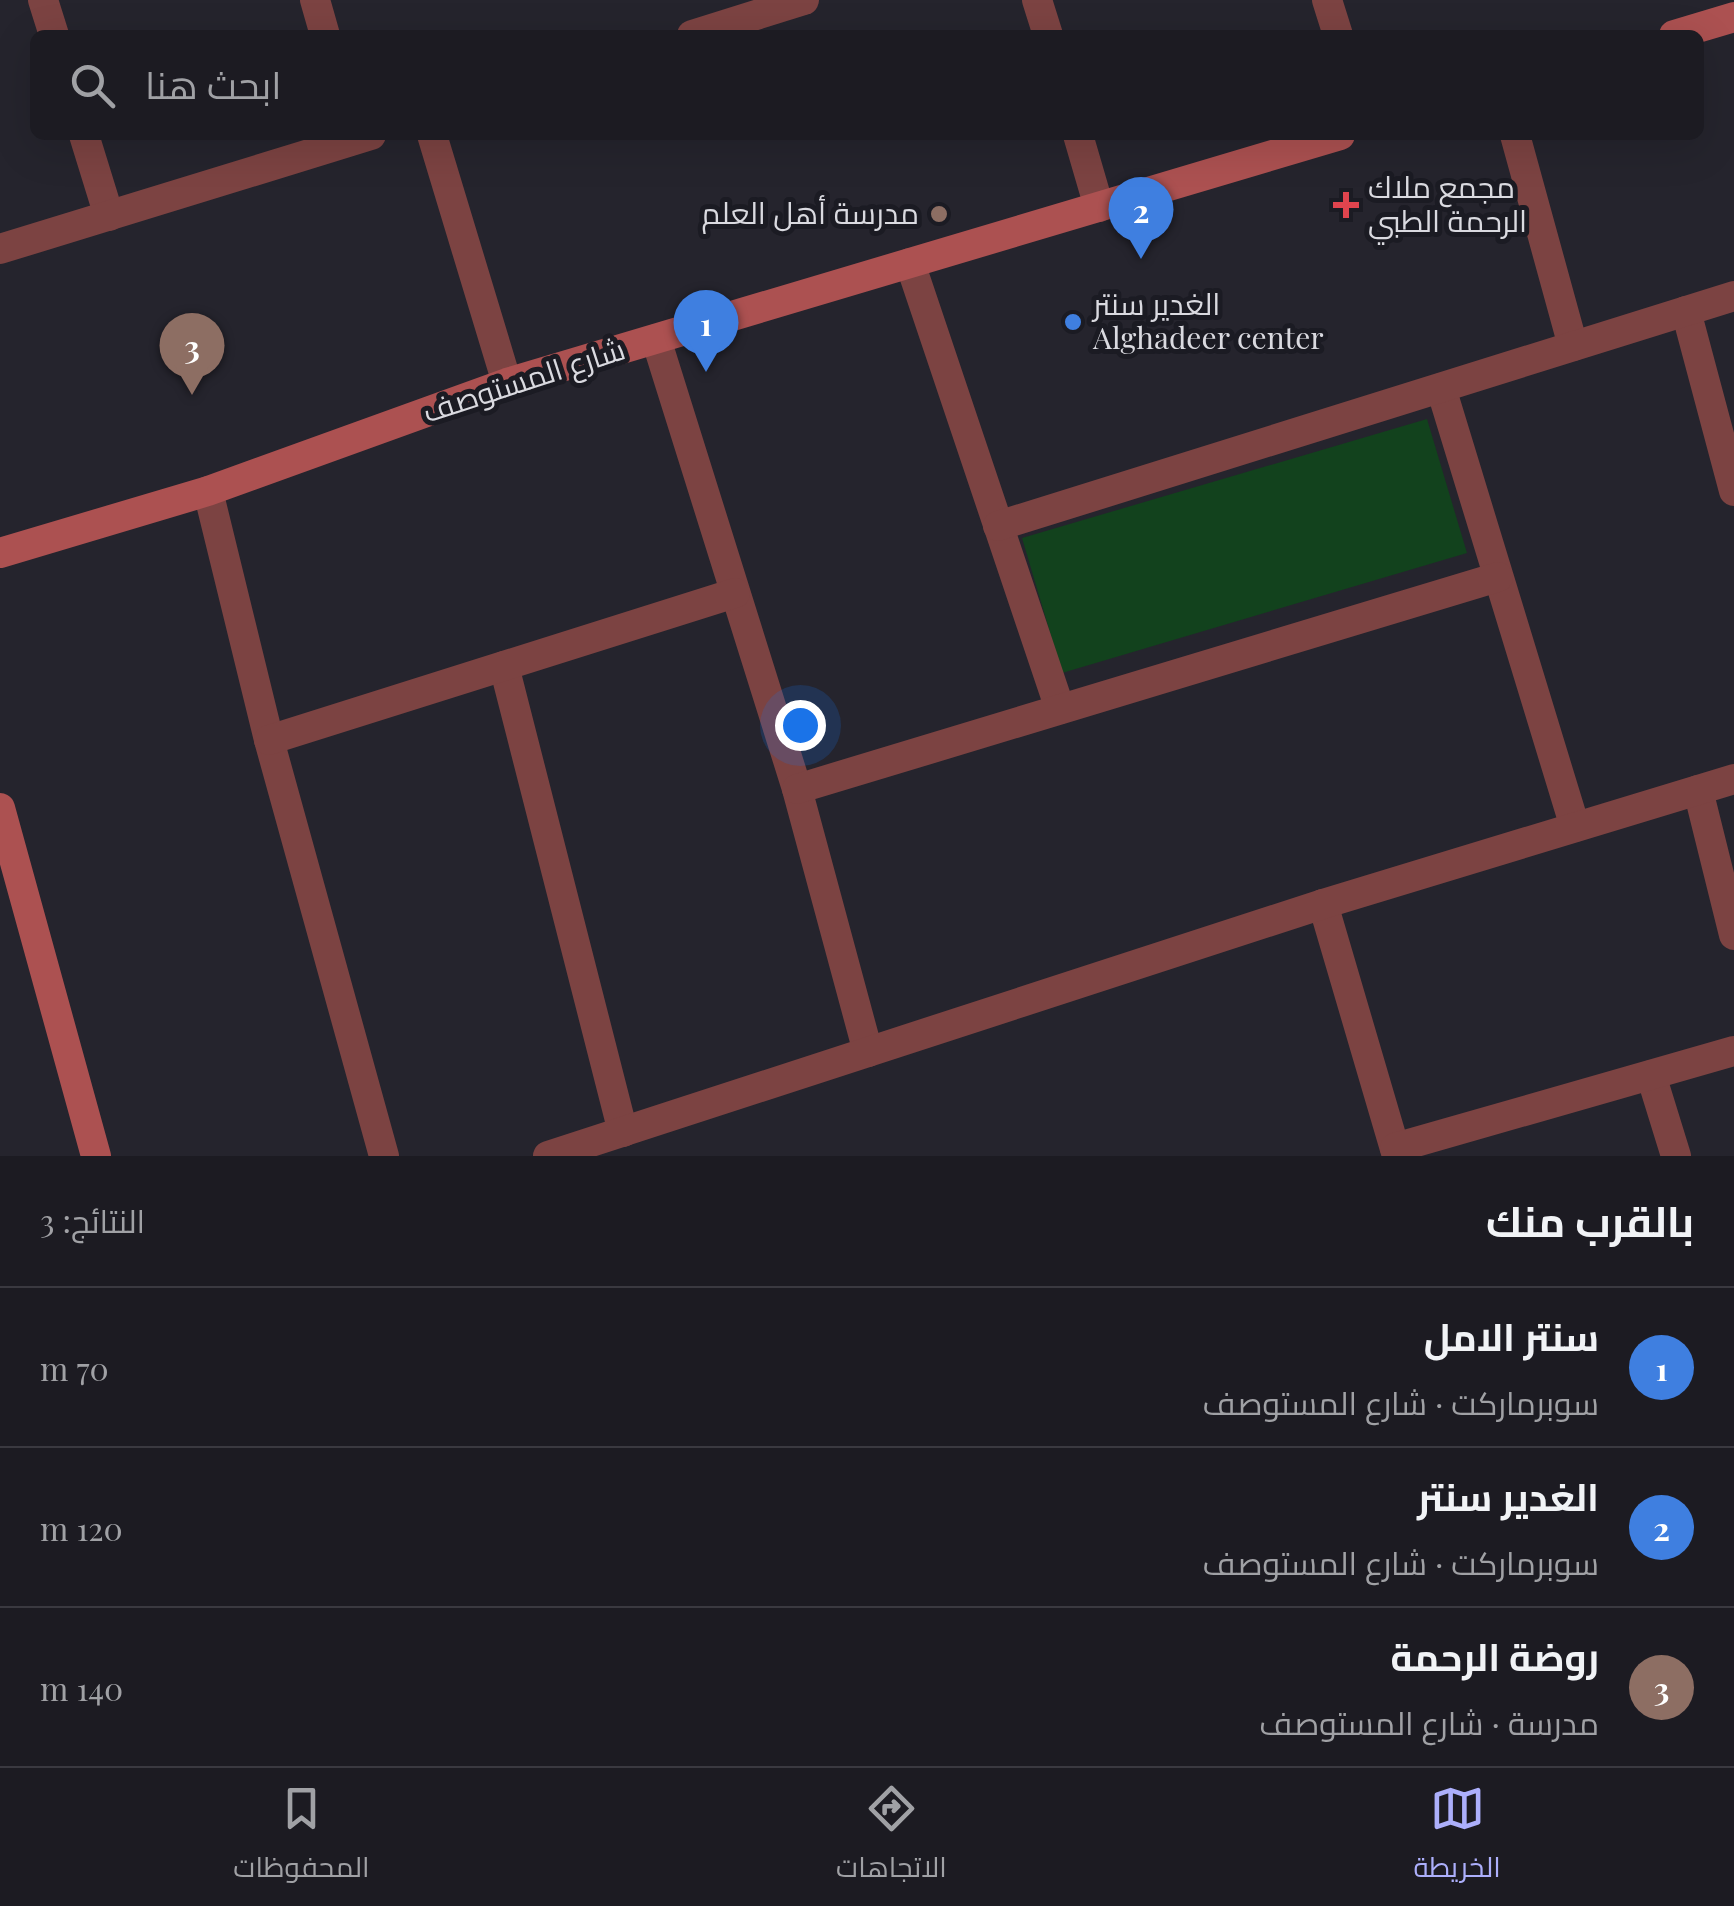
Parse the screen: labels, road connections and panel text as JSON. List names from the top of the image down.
{
  "streets": {
    "street": ["شارع المستوصف"]
  },
  "places": {
    "health": ["مجمع ملاك الرحمة الطبي"],
    "other": ["مدرسة أهل العلم", "الغدير سنتر Alghadeer center"]
  },
  "page": {
    "search": "ابحث هنا",
    "pins": ["2", "1", "3"],
    "heading": ["بالقرب منك", "النتائج: 3"],
    "list": [
      {
        "mark": "1",
        "name": "سنتر الامل",
        "note": "سوبرماركت · شارع المستوصف",
        "value": "70 m"
      },
      {
        "mark": "2",
        "name": "الغدير سنتر",
        "note": "سوبرماركت · شارع المستوصف",
        "value": "120 m"
      },
      {
        "mark": "3",
        "name": "روضة الرحمة",
        "note": "مدرسة · شارع المستوصف",
        "value": "140 m"
      }
    ],
    "nav": ["الخريطة", "الاتجاهات", "المحفوظات"]
  }
}
